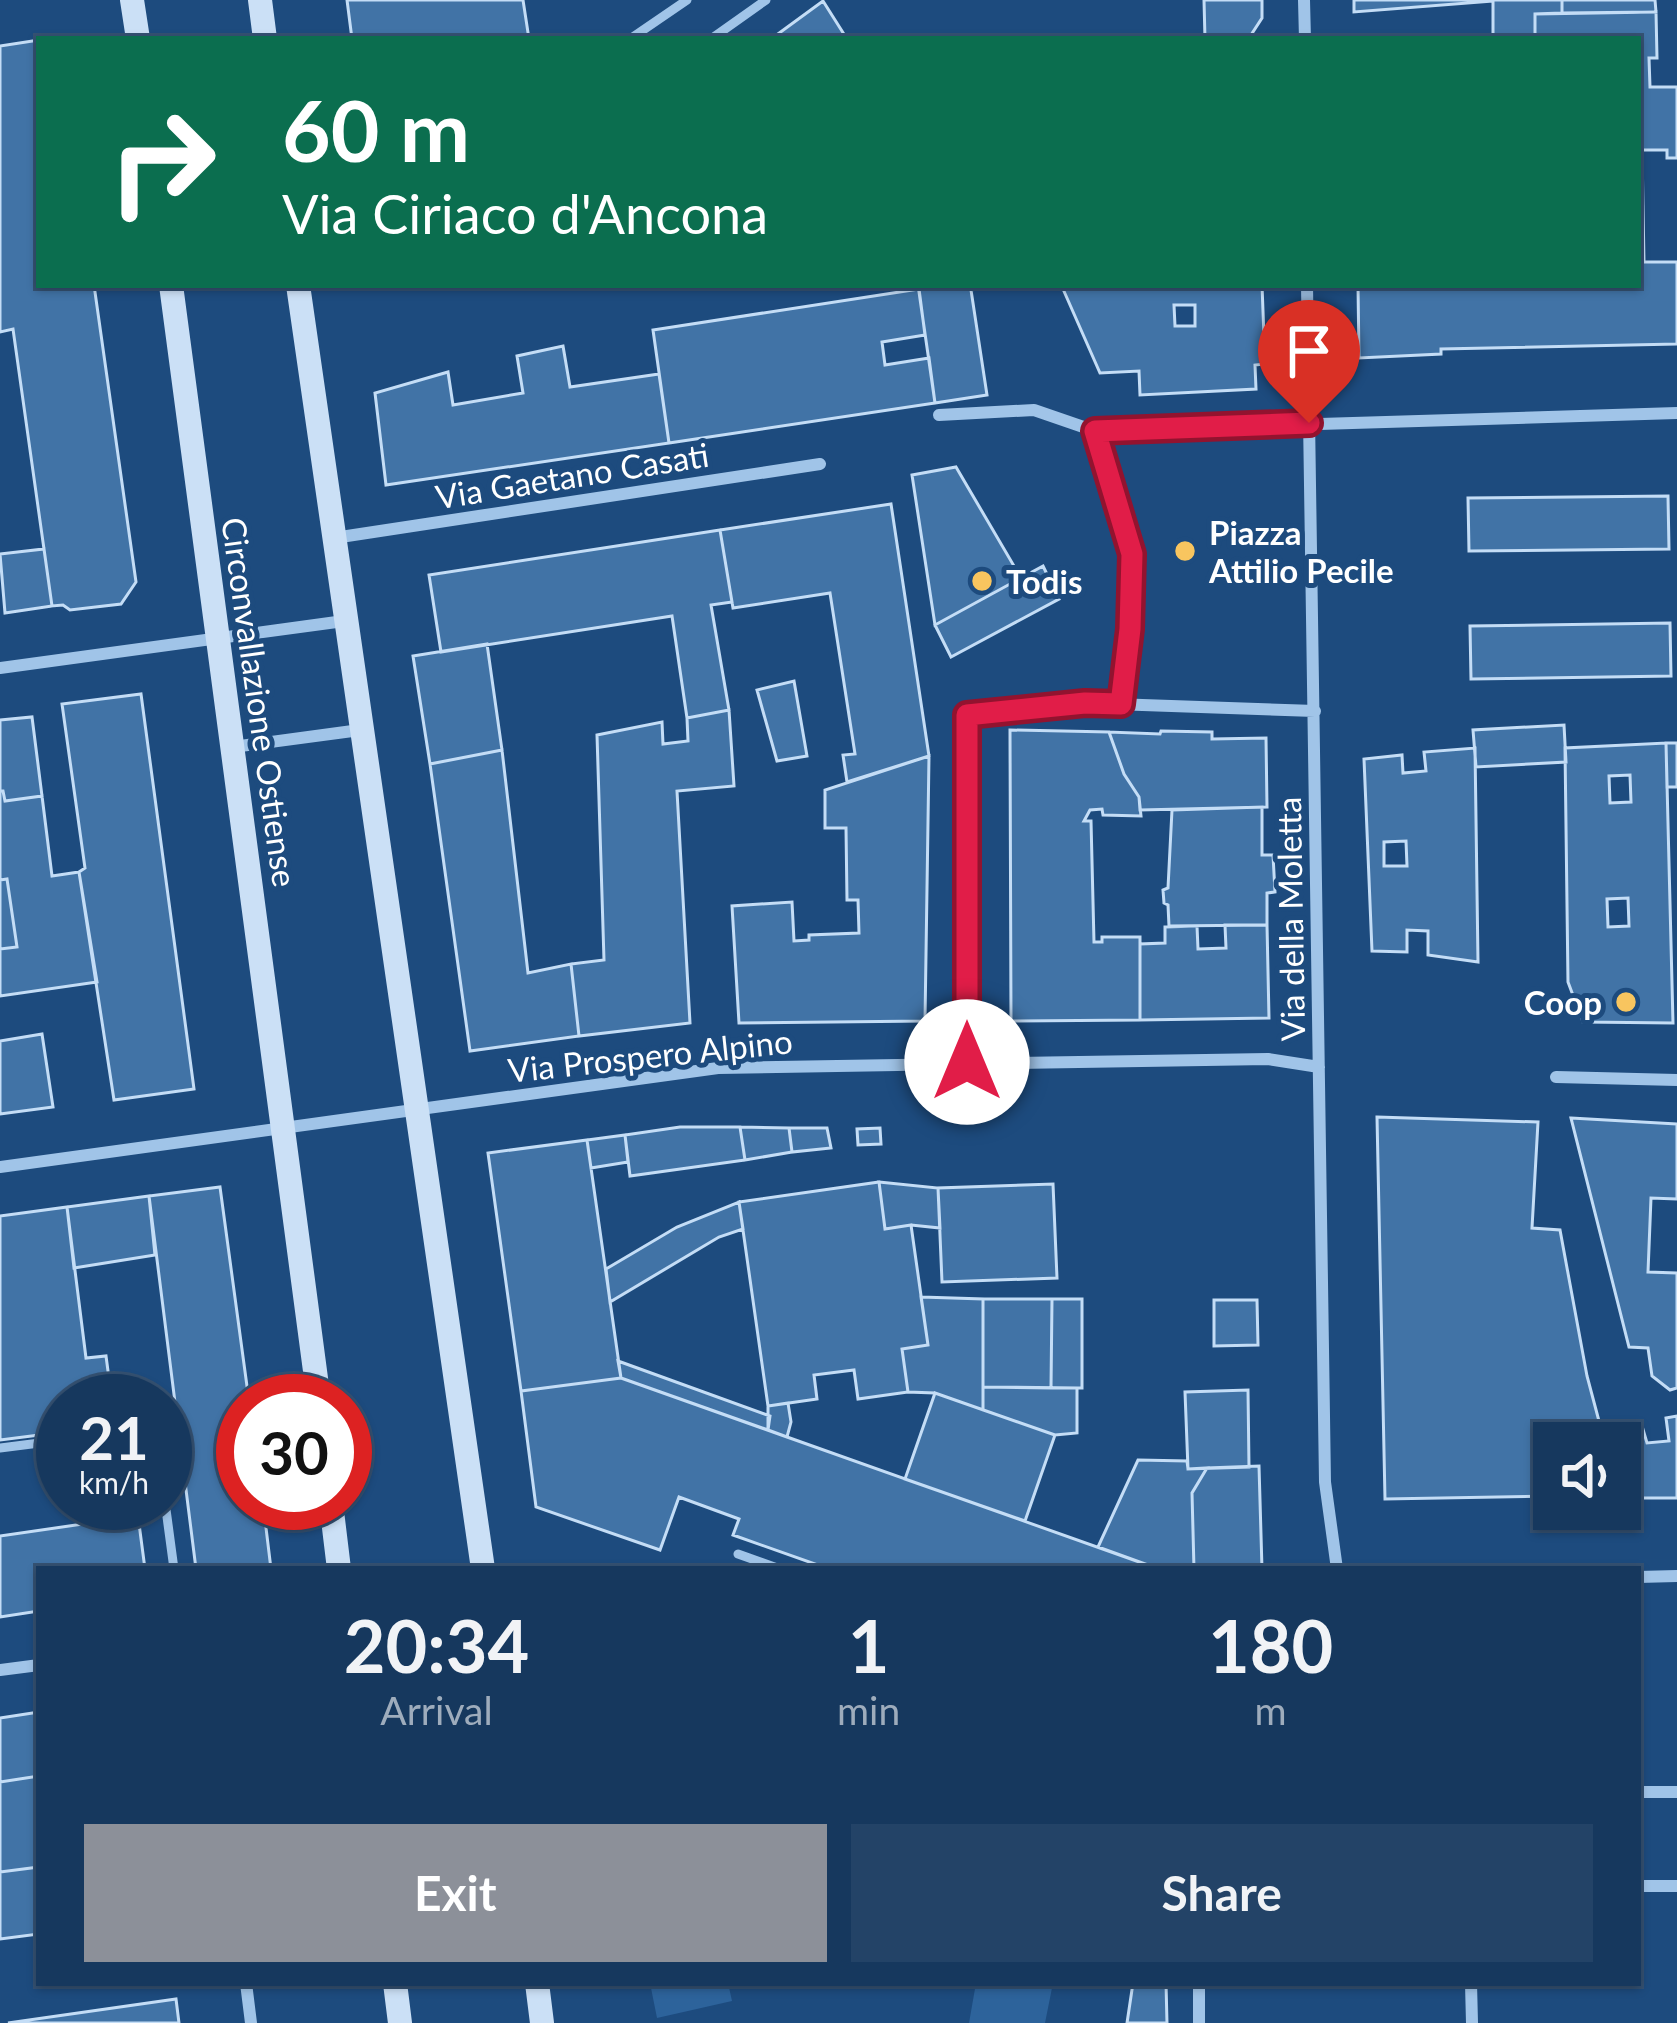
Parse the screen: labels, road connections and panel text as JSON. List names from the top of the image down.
{
  "streets": {
    "main road": ["Circonvallazione Ostiense"],
    "street": ["Via Gaetano Casati", "Via della Moletta", "Via Prospero Alpino"]
  },
  "crossings": [
    ["Via della Moletta", "Via Prospero Alpino"]
  ],
  "places": ["Piazza Attilio Pecile", "Todis", "Coop"],
  "page": {
    "turn": ["60 m", "Via Ciriaco d'Ancona"],
    "speed": "21 km/h",
    "limit": "30",
    "eta": [
      "20:34",
      "Arrival",
      "1",
      "min",
      "180",
      "m"
    ],
    "buttons": ["Exit", "Share"]
  }
}
